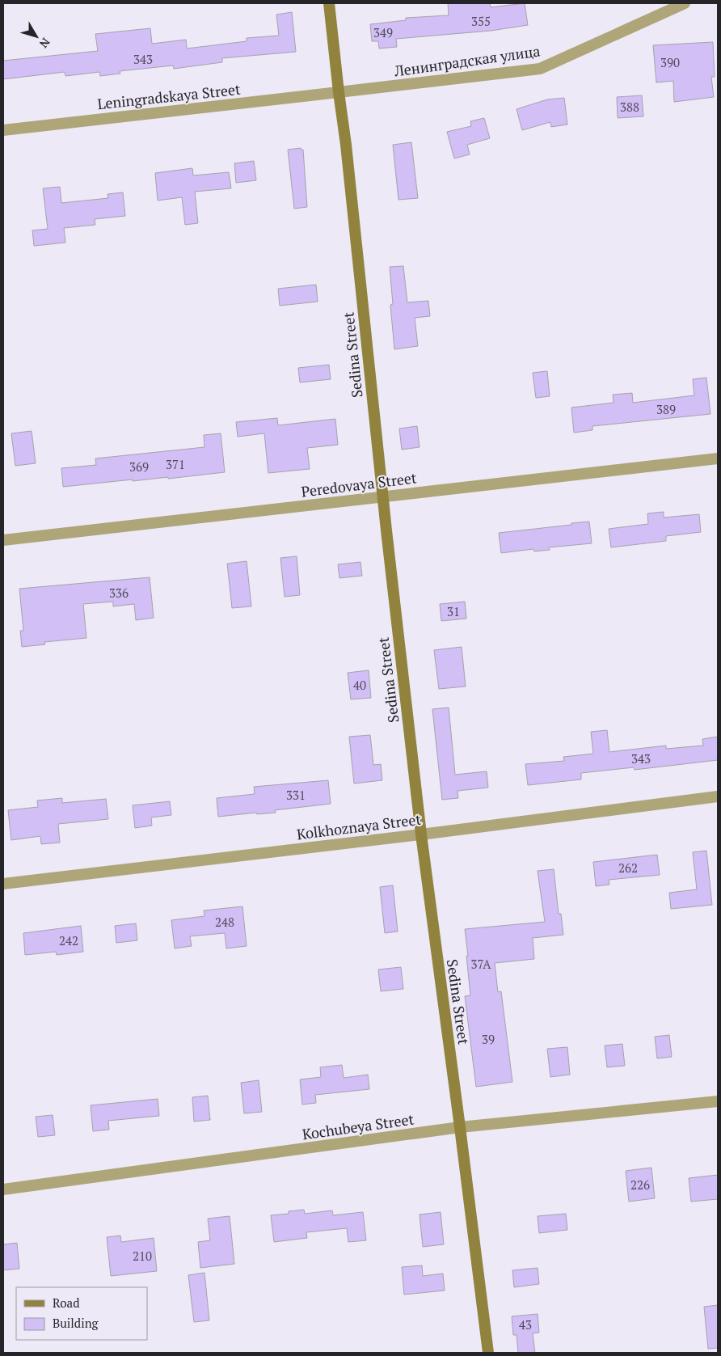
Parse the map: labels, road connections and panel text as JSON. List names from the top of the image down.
{
  "streets": {
    "main road": ["Sedina Street"],
    "street": [
      "Ленинградская улица",
      "Leningradskaya Street",
      "Peredovaya Street",
      "Kolkhoznaya Street",
      "Kochubeya Street"
    ]
  },
  "crossings": [
    ["Ленинградская улица", "Leningradskaya Street"],
    ["Ленинградская улица", "Sedina Street"],
    ["Leningradskaya Street", "Sedina Street"],
    ["Sedina Street", "Peredovaya Street"],
    ["Sedina Street", "Kolkhoznaya Street"],
    ["Sedina Street", "Kochubeya Street"]
  ],
  "house_numbers": [
    "355",
    "349",
    "343",
    "390",
    "388",
    "389",
    "371",
    "369",
    "336",
    "31",
    "40",
    "343",
    "331",
    "262",
    "248",
    "242",
    "37А",
    "39",
    "226",
    "210",
    "43"
  ],
  "legend": ["Road", "Building"],
  "north": "bottom right"
}
